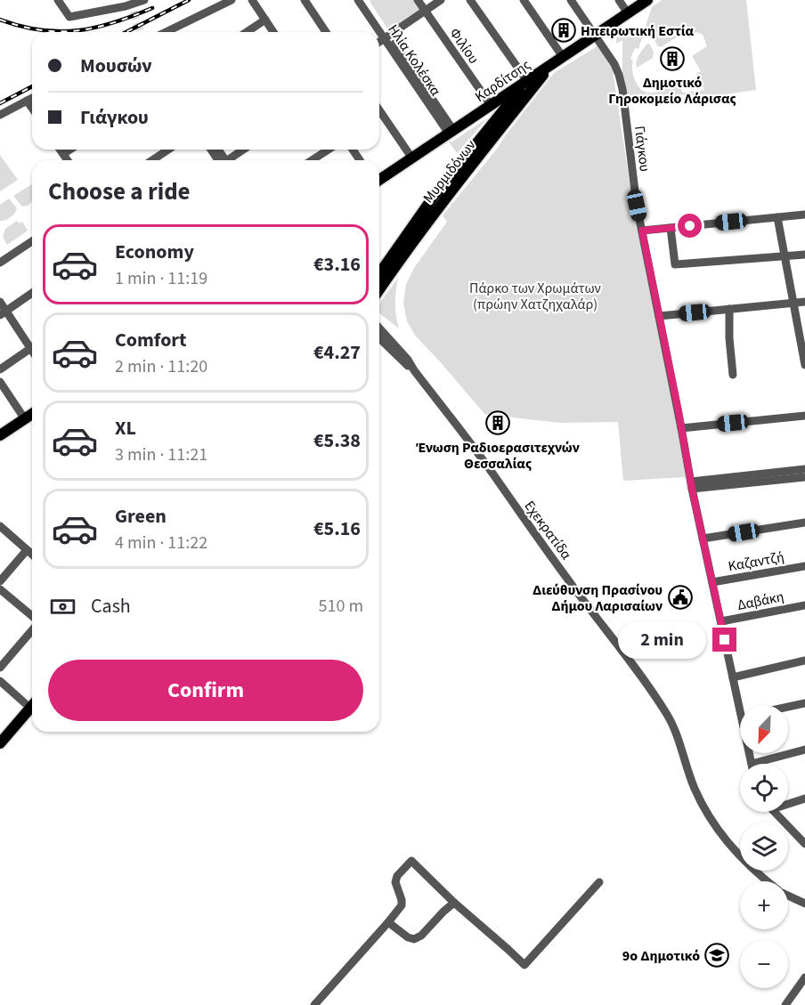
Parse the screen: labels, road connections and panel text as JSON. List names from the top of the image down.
{
  "streets": {
    "main road": ["Καρδίτσης", "Μυρμιδόνων"],
    "street": [
      "Φιλίου",
      "Ηλία Κολέσκα",
      "Γιάγκου",
      "Εχεκρατίδα",
      "Καζαντζή",
      "Δαβάκη"
    ]
  },
  "crossings": [
    ["Φιλίου", "Καρδίτσης"],
    ["Ηλία Κολέσκα", "Καρδίτσης"],
    ["Καρδίτσης", "Γιάγκου"],
    ["Καρδίτσης", "Μυρμιδόνων"],
    ["Γιάγκου", "Καζαντζή"],
    ["Γιάγκου", "Δαβάκη"]
  ],
  "parks": ["Πάρκο των Χρωμάτων (πρώην Χατζηχαλάρ)"],
  "places": {
    "building": ["Ηπειρωτική Εστία", "Δημοτικό Γηροκομείο Λάρισας", "Ένωση Ραδιοερασιτεχνών Θεσσαλίας"],
    "public building": ["Διεύθυνση Πρασίνου Δήμου Λαρισαίων"],
    "school or university": ["9ο Δημοτικό"]
  },
  "north": "bottom left",
  "page": {
    "banner": ["Μουσών", "Γιάγκου"],
    "heading": "Choose a ride",
    "list": [
      {
        "name": "Economy",
        "note": "1 min · 11:19",
        "value": "€3.16"
      },
      {
        "name": "Comfort",
        "note": "2 min · 11:20",
        "value": "€4.27"
      },
      {
        "name": "XL",
        "note": "3 min · 11:21",
        "value": "€5.38"
      },
      {
        "name": "Green",
        "note": "4 min · 11:22",
        "value": "€5.16"
      }
    ],
    "pay": ["Cash", "510 m"],
    "bubble": "2 min",
    "buttons": "Confirm",
    "map_buttons": ["+", "−"]
  }
}
